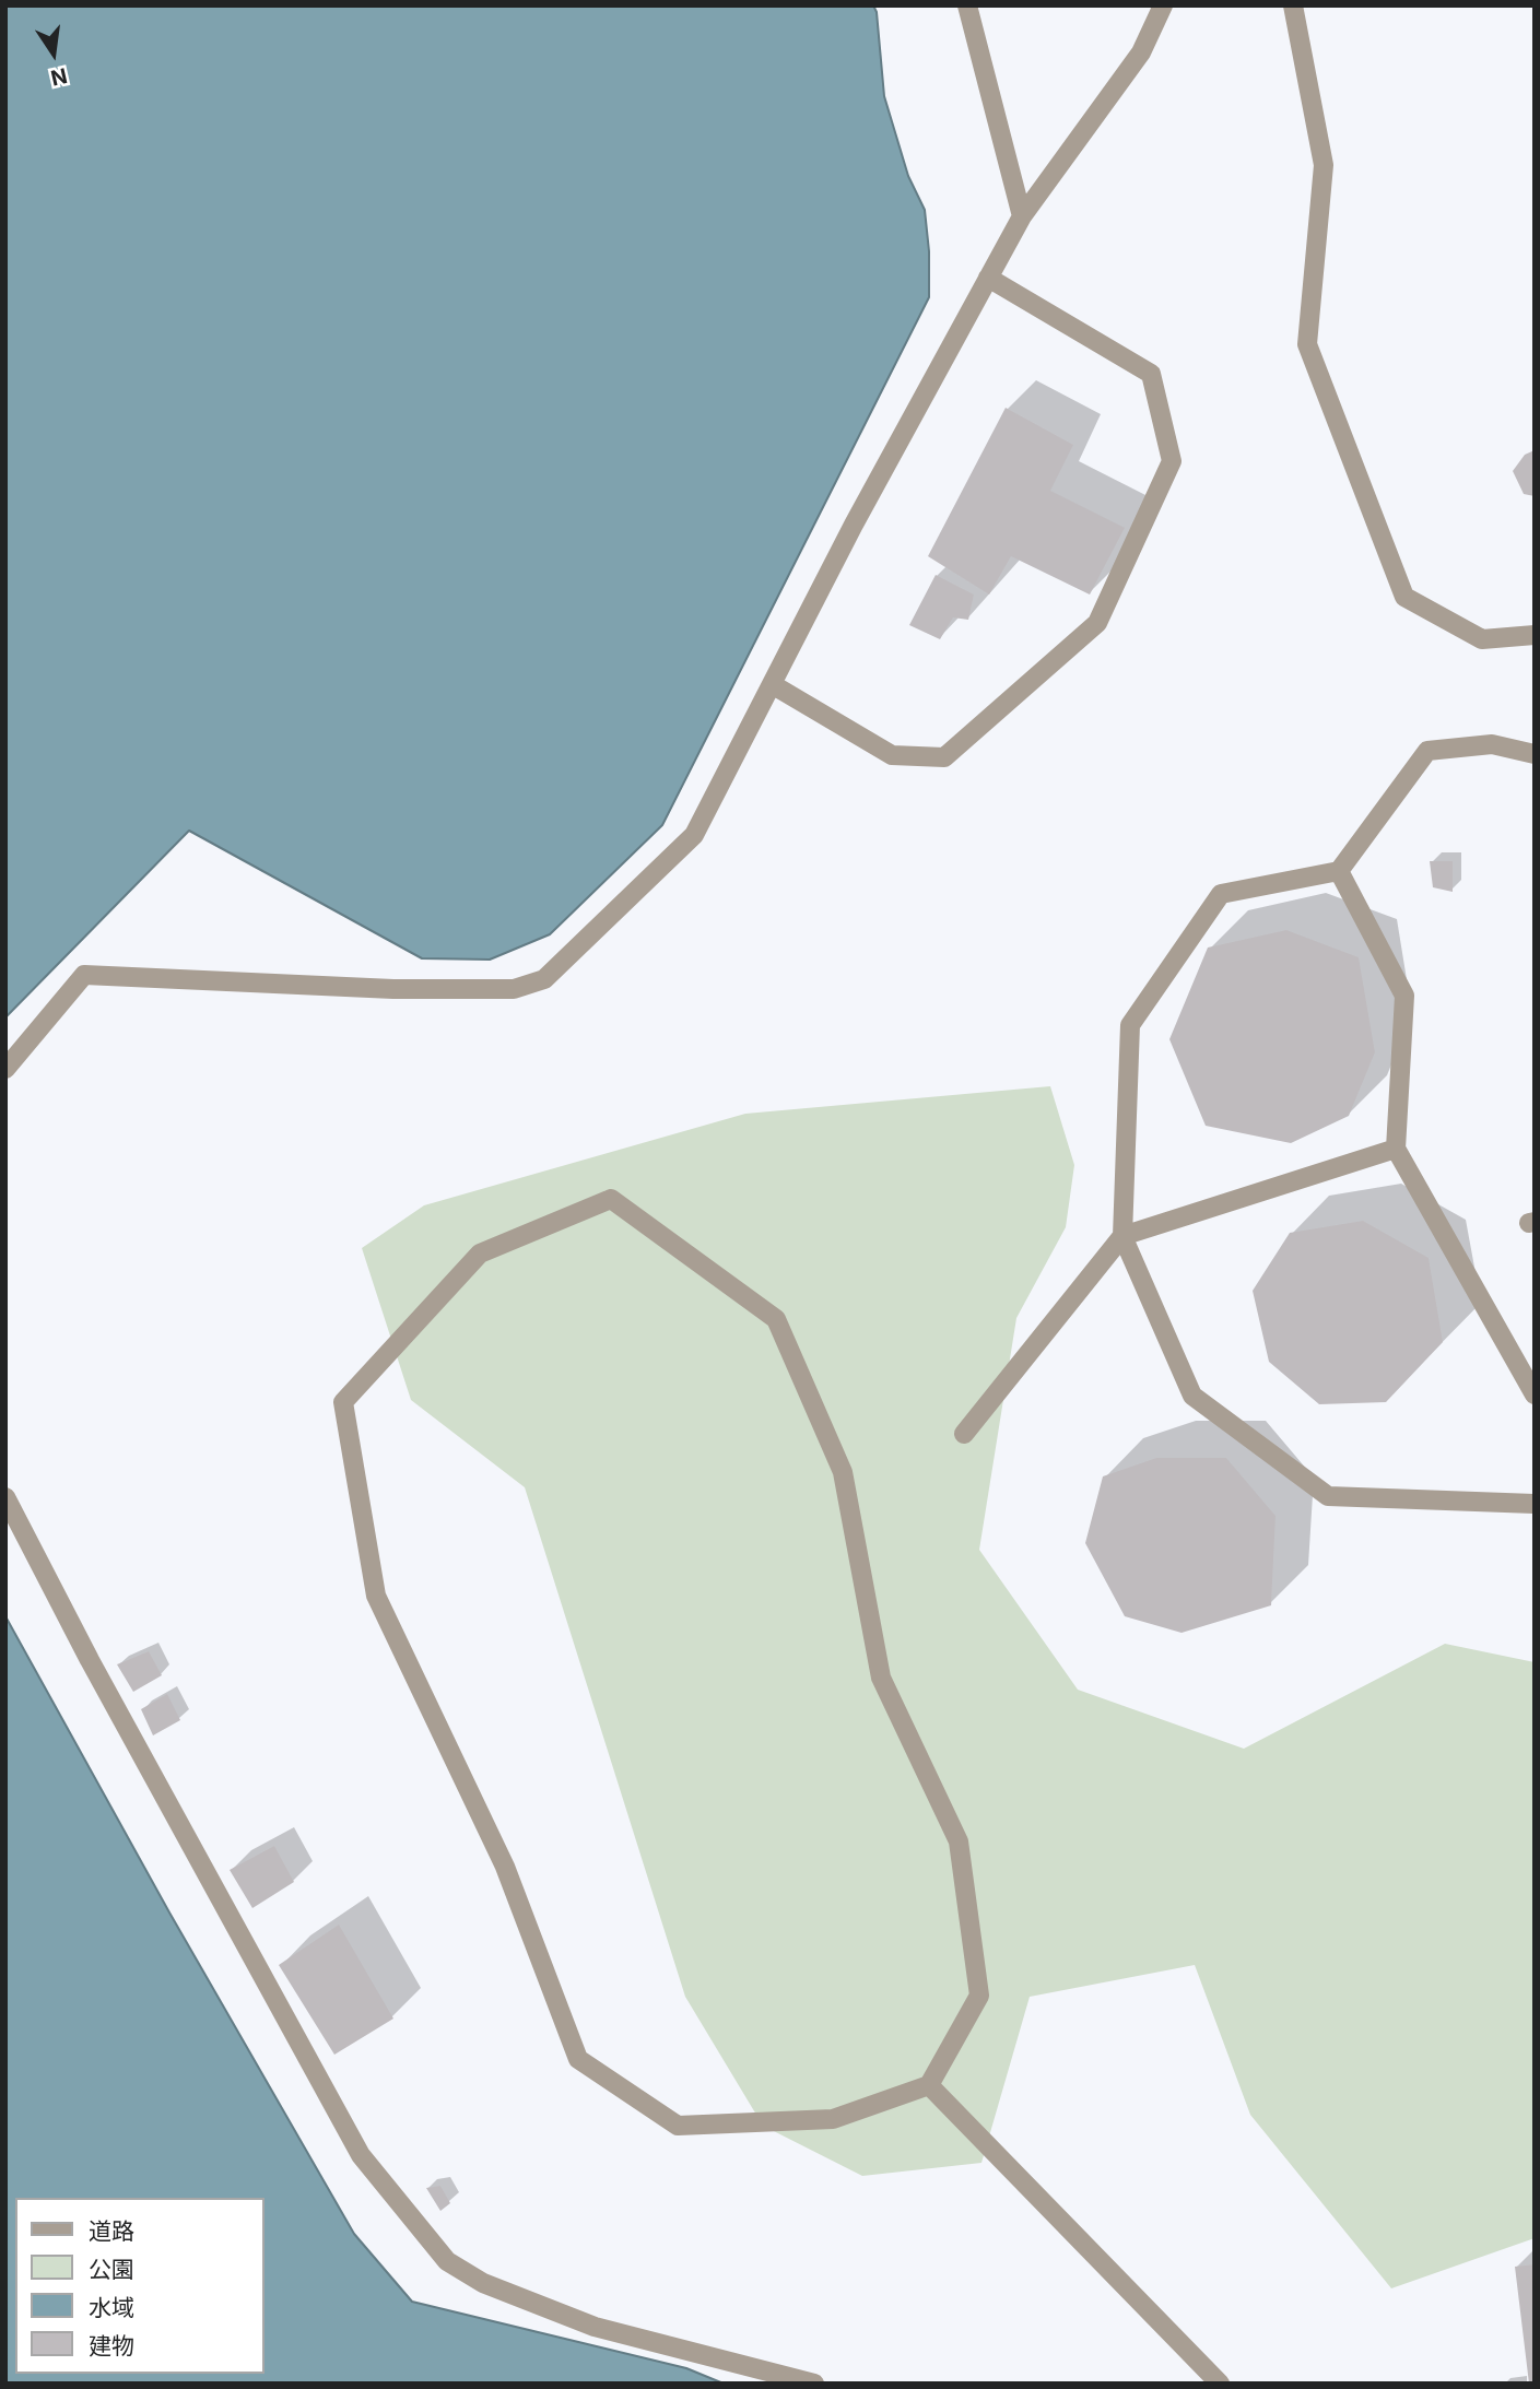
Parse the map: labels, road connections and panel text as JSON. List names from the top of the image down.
{
  "legend": [
    "道路",
    "公園",
    "水域",
    "建物"
  ],
  "north": "bottom"
}
